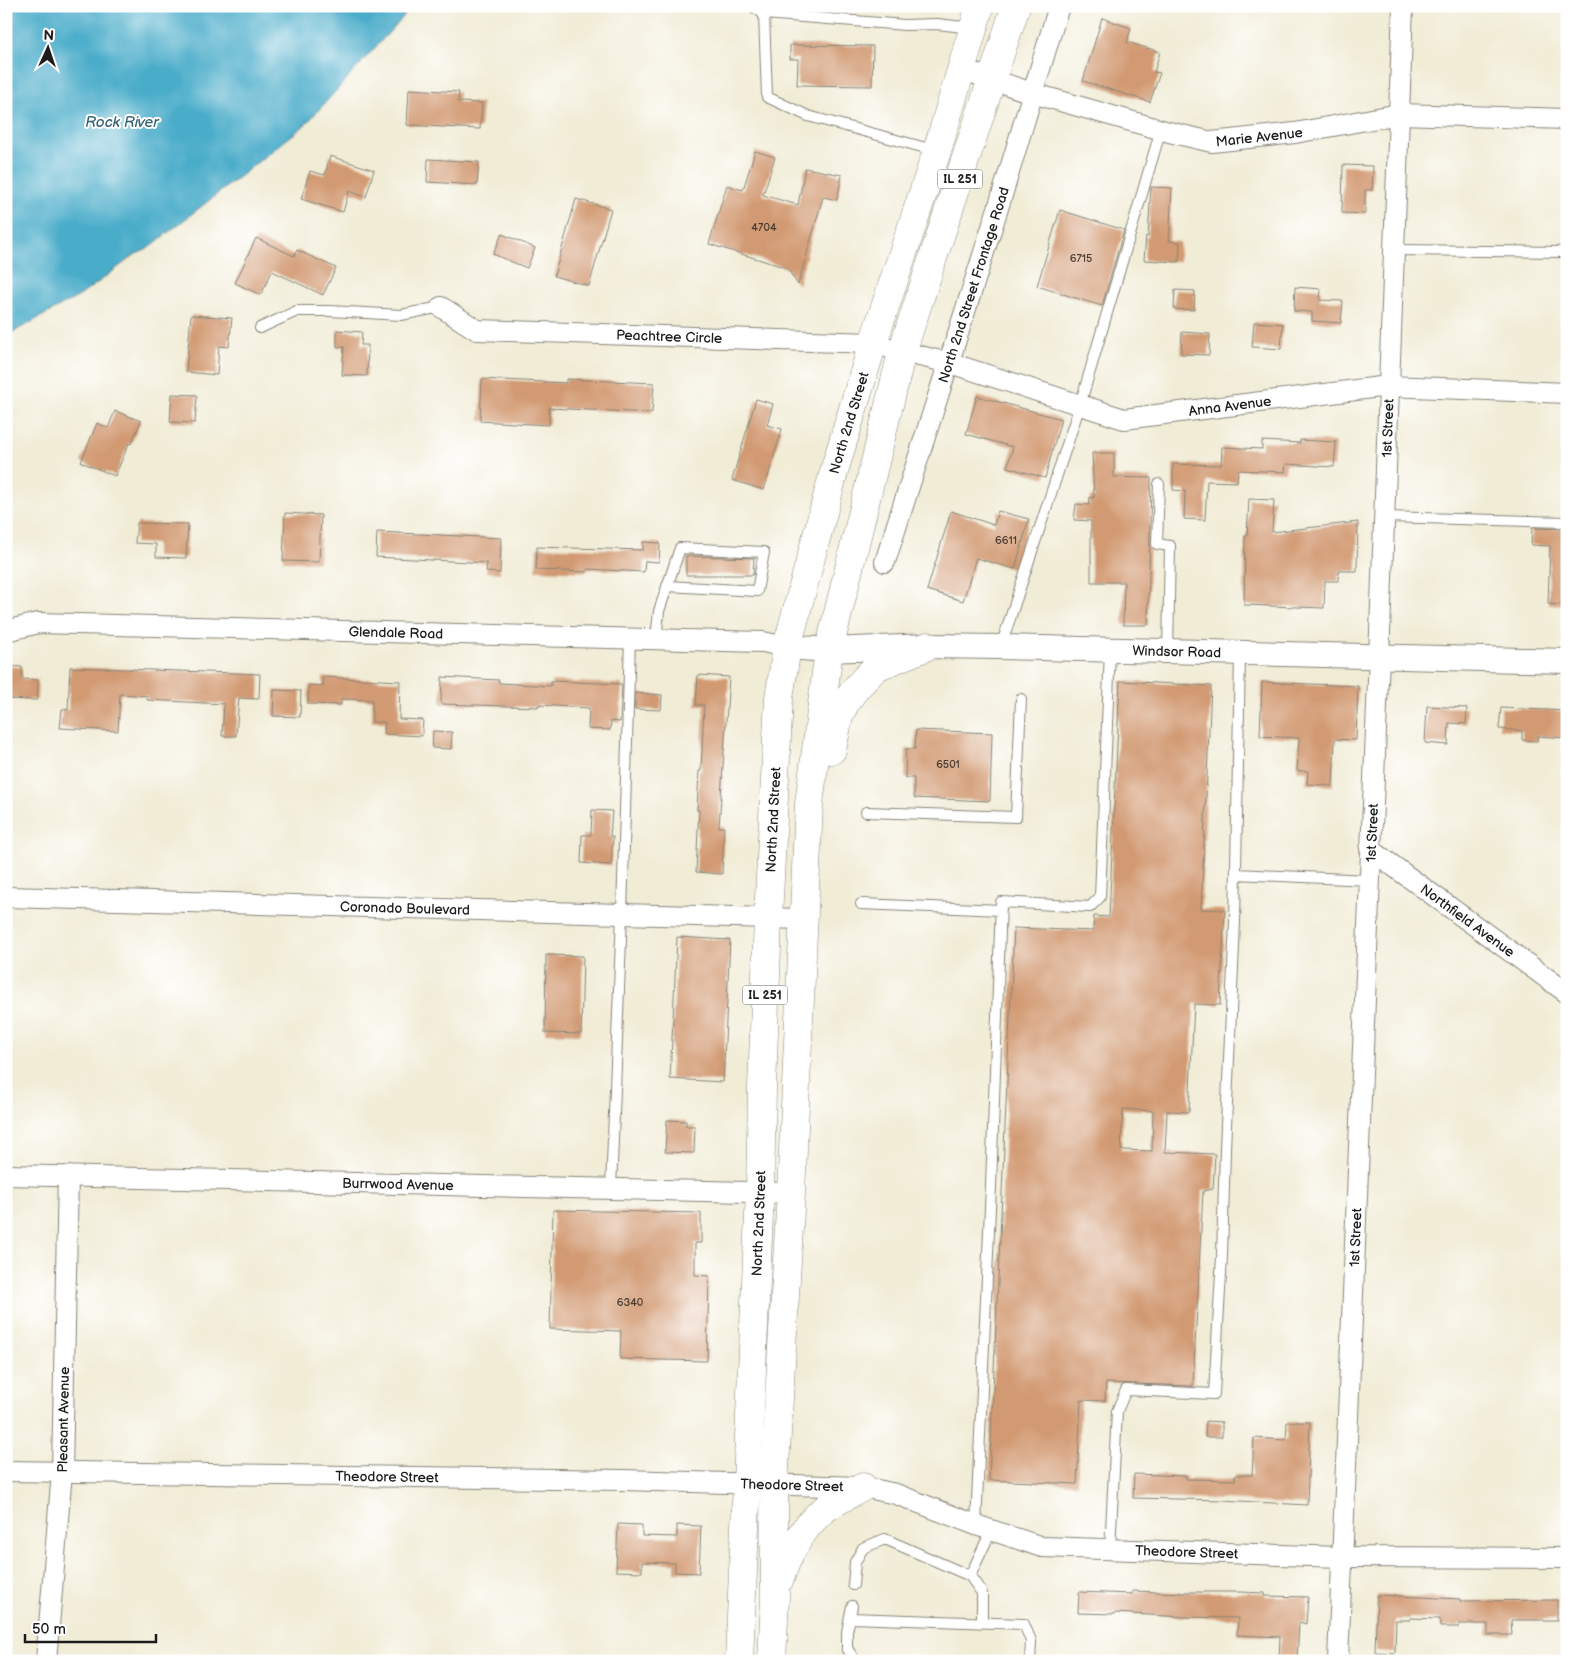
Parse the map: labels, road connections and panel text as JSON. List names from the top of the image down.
{
  "streets": {
    "main road": ["IL 251", "North 2nd Street"],
    "street": [
      "Marie Avenue",
      "North 2nd Street Frontage Road",
      "Peachtree Circle",
      "Anna Avenue",
      "1st Street",
      "Glendale Road",
      "Windsor Road",
      "Coronado Boulevard",
      "Northfield Avenue",
      "Burrwood Avenue",
      "Pleasant Avenue",
      "Theodore Street"
    ]
  },
  "crossings": [
    ["Marie Avenue", "IL 251"],
    ["Marie Avenue", "North 2nd Street Frontage Road"],
    ["Marie Avenue", "North 2nd Street"],
    ["Marie Avenue", "1st Street"],
    ["IL 251", "Peachtree Circle"],
    ["IL 251", "Anna Avenue"],
    ["IL 251", "Windsor Road"],
    ["IL 251", "Coronado Boulevard"],
    ["IL 251", "Burrwood Avenue"],
    ["IL 251", "Theodore Street"],
    ["North 2nd Street Frontage Road", "Anna Avenue"],
    ["Peachtree Circle", "Anna Avenue"],
    ["Peachtree Circle", "North 2nd Street"],
    ["Anna Avenue", "1st Street"],
    ["North 2nd Street", "Glendale Road"],
    ["North 2nd Street", "Windsor Road"],
    ["North 2nd Street", "Coronado Boulevard"],
    ["North 2nd Street", "Burrwood Avenue"],
    ["North 2nd Street", "Theodore Street"],
    ["1st Street", "Windsor Road"],
    ["1st Street", "Northfield Avenue"],
    ["1st Street", "Theodore Street"],
    ["Glendale Road", "Windsor Road"],
    ["Burrwood Avenue", "Pleasant Avenue"],
    ["Pleasant Avenue", "Theodore Street"]
  ],
  "water": ["Rock River"],
  "house_numbers": [
    "4704",
    "6715",
    "6611",
    "6501",
    "6340"
  ],
  "scale_bar": "50 m",
  "north": "top"
}
